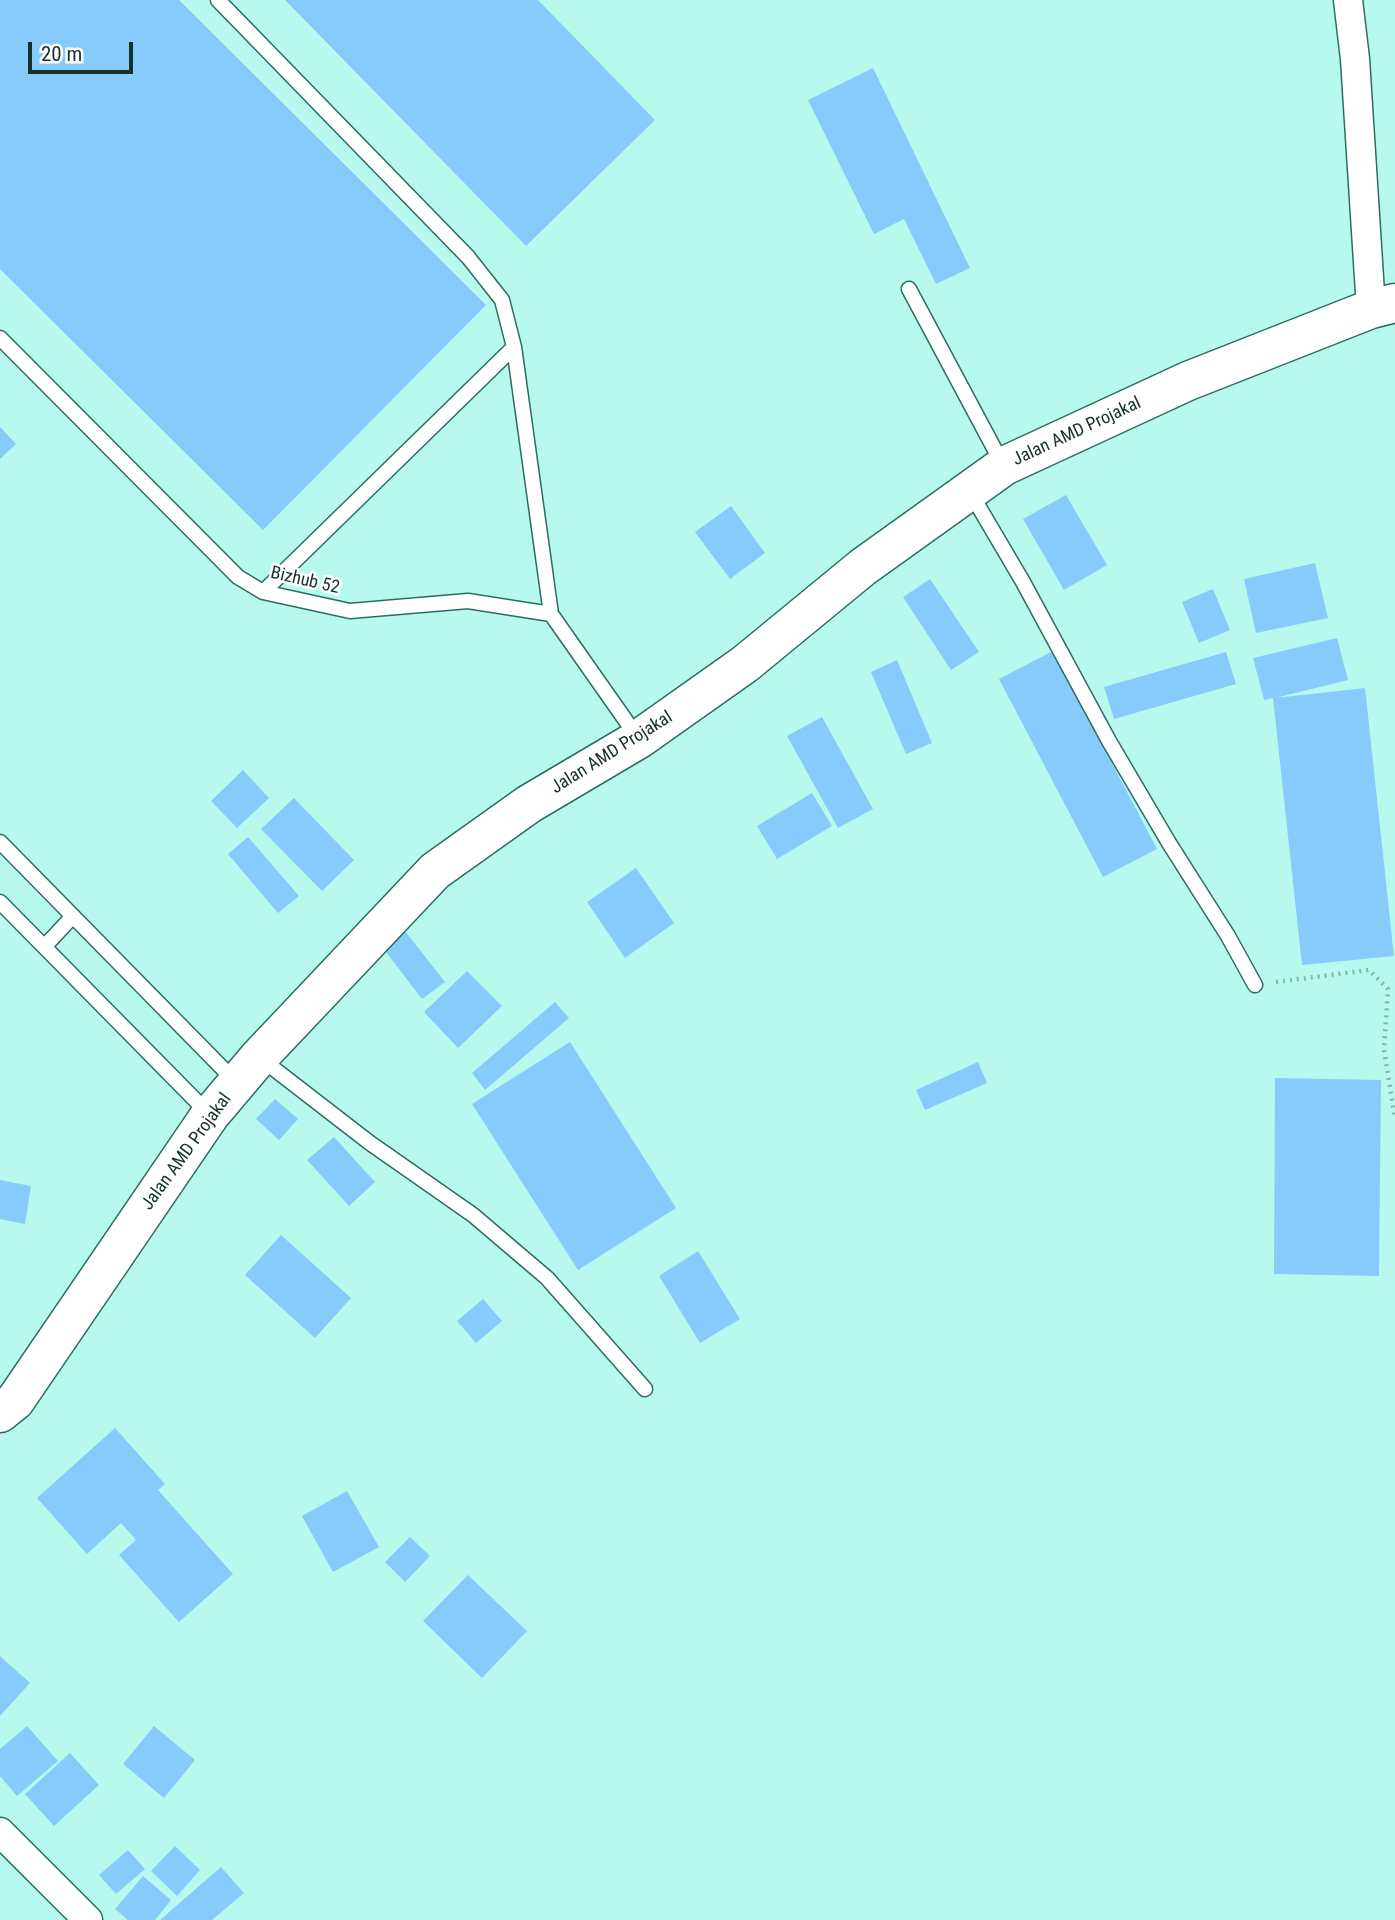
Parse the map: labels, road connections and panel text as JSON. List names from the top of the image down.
{
  "streets": {
    "main road": ["Jalan AMD Projakal"],
    "lane": ["Bizhub 52"]
  },
  "scale_bar": "20 m"
}
